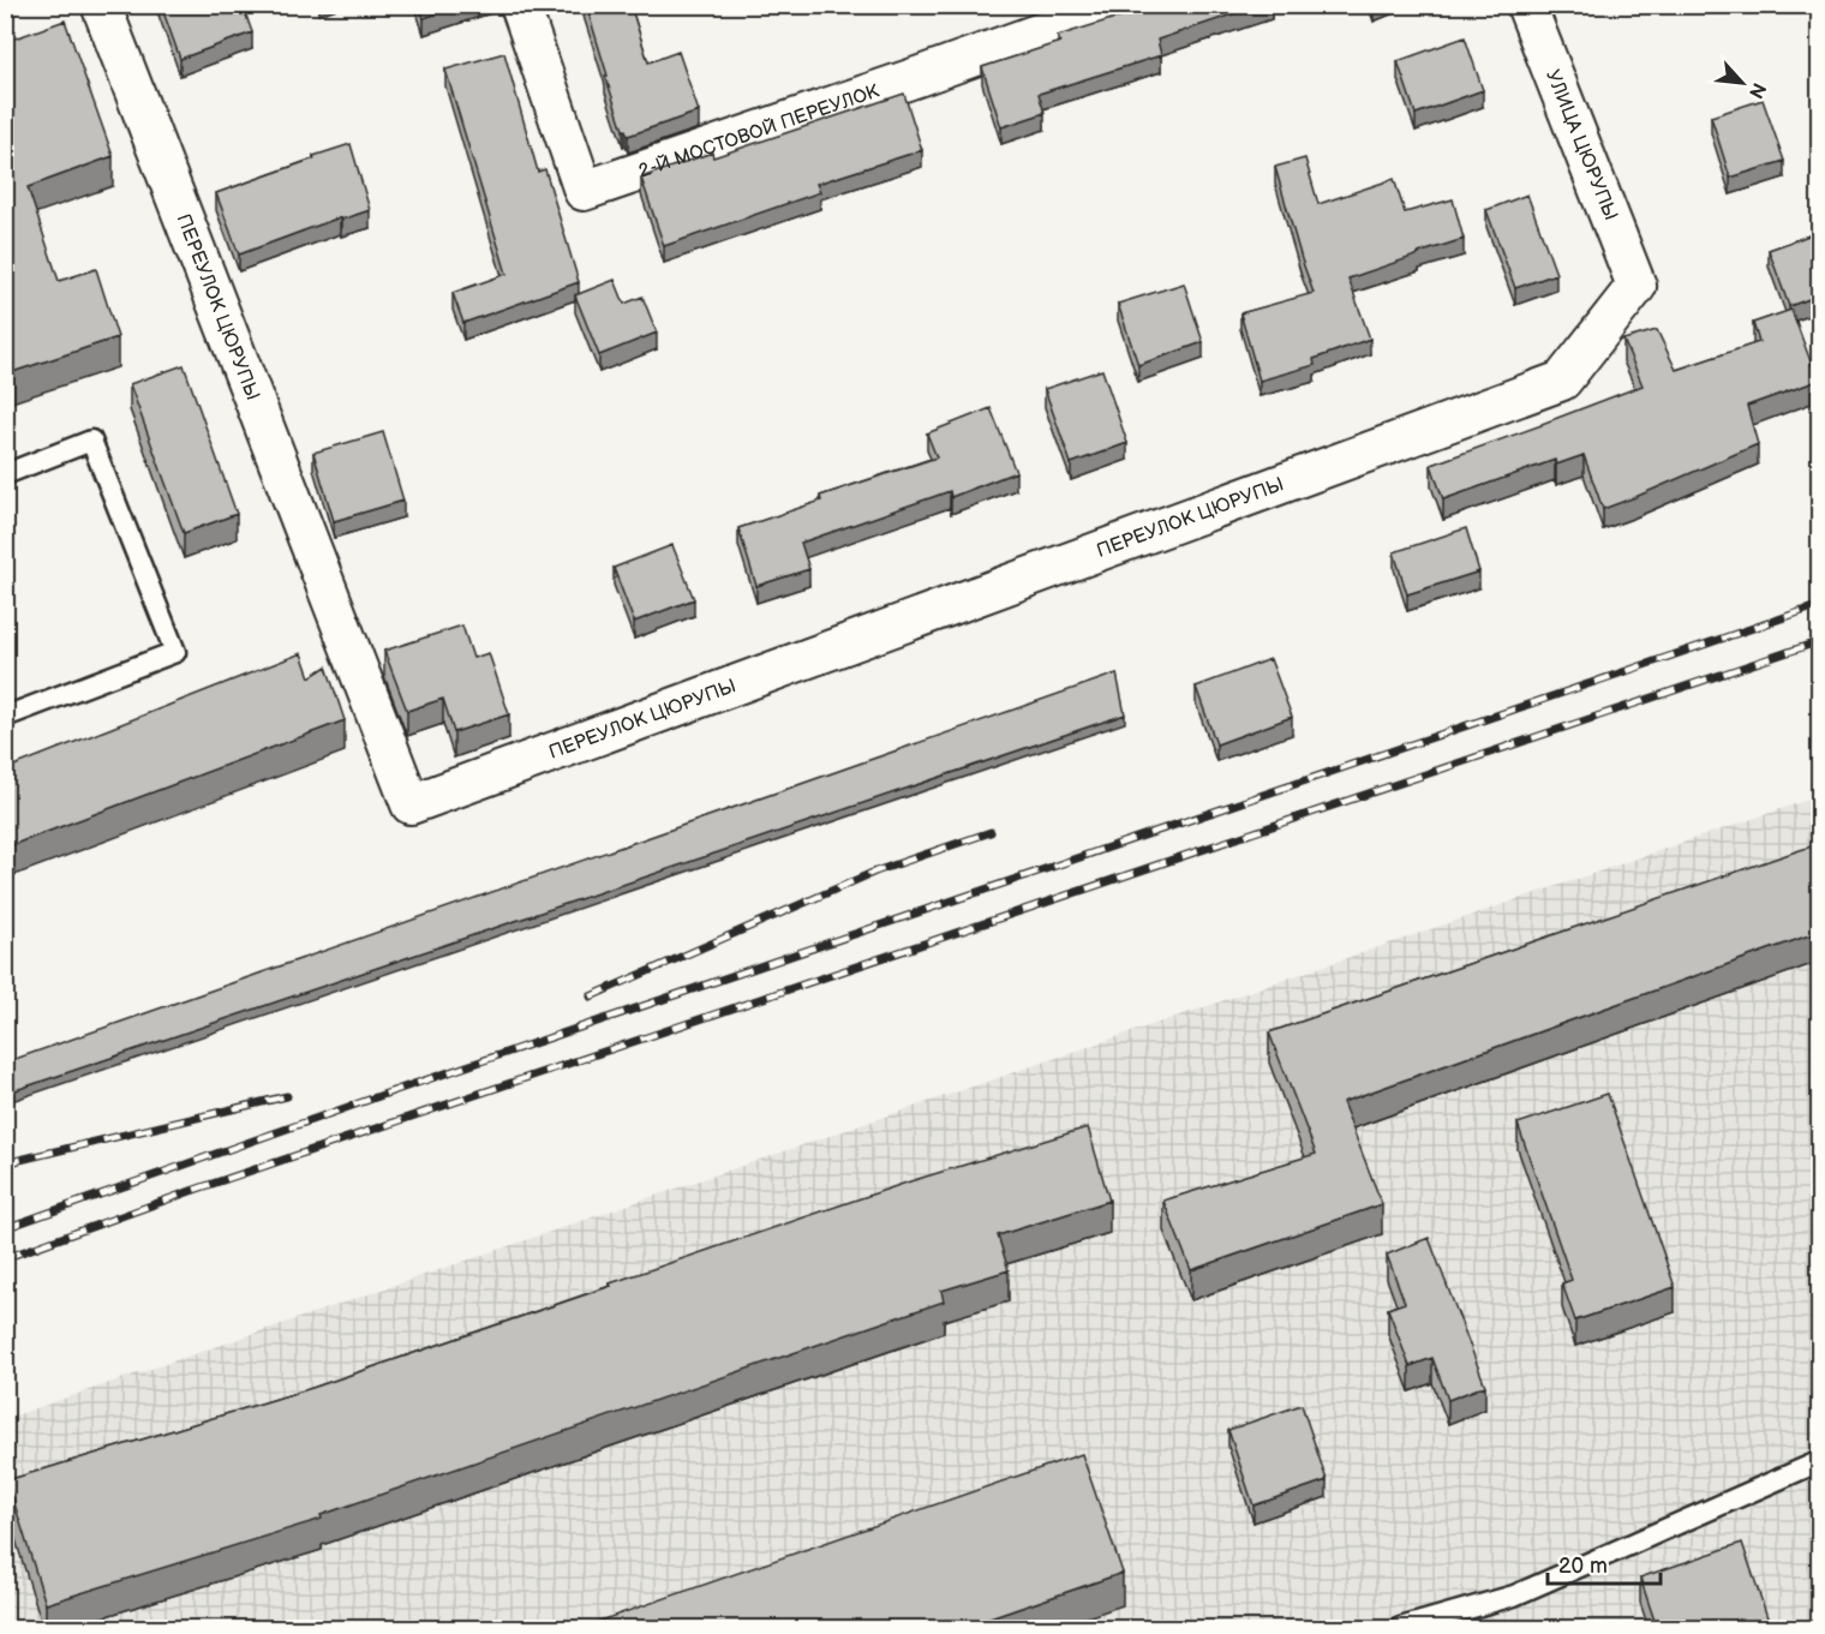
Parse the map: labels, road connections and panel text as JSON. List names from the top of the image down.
{
  "streets": {
    "street": ["2-Й МОСТОВОЙ ПЕРЕУЛОК", "УЛИЦА ЦЮРУПЫ", "ПЕРЕУЛОК ЦЮРУПЫ"]
  },
  "crossings": [
    ["УЛИЦА ЦЮРУПЫ", "ПЕРЕУЛОК ЦЮРУПЫ"]
  ],
  "scale_bar": "20 m",
  "north": "bottom right"
}
